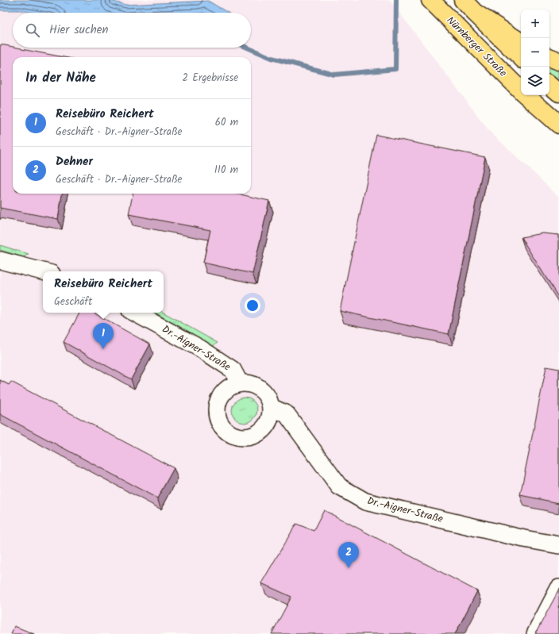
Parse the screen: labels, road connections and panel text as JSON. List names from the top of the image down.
{
  "streets": {
    "main road": ["Nürnberger Straße"],
    "street": ["Dr.-Aigner-Straße"]
  },
  "page": {
    "map_buttons": ["+", "−"],
    "search": "Hier suchen",
    "heading": ["In der Nähe", "2 Ergebnisse"],
    "list": [
      {
        "mark": "1",
        "name": "Reisebüro Reichert",
        "note": "Geschäft · Dr.-Aigner-Straße",
        "value": "60 m"
      },
      {
        "mark": "2",
        "name": "Dehner",
        "note": "Geschäft · Dr.-Aigner-Straße",
        "value": "110 m"
      }
    ],
    "popup": ["Reisebüro Reichert", "Geschäft"],
    "pins": ["1", "2"]
  }
}
